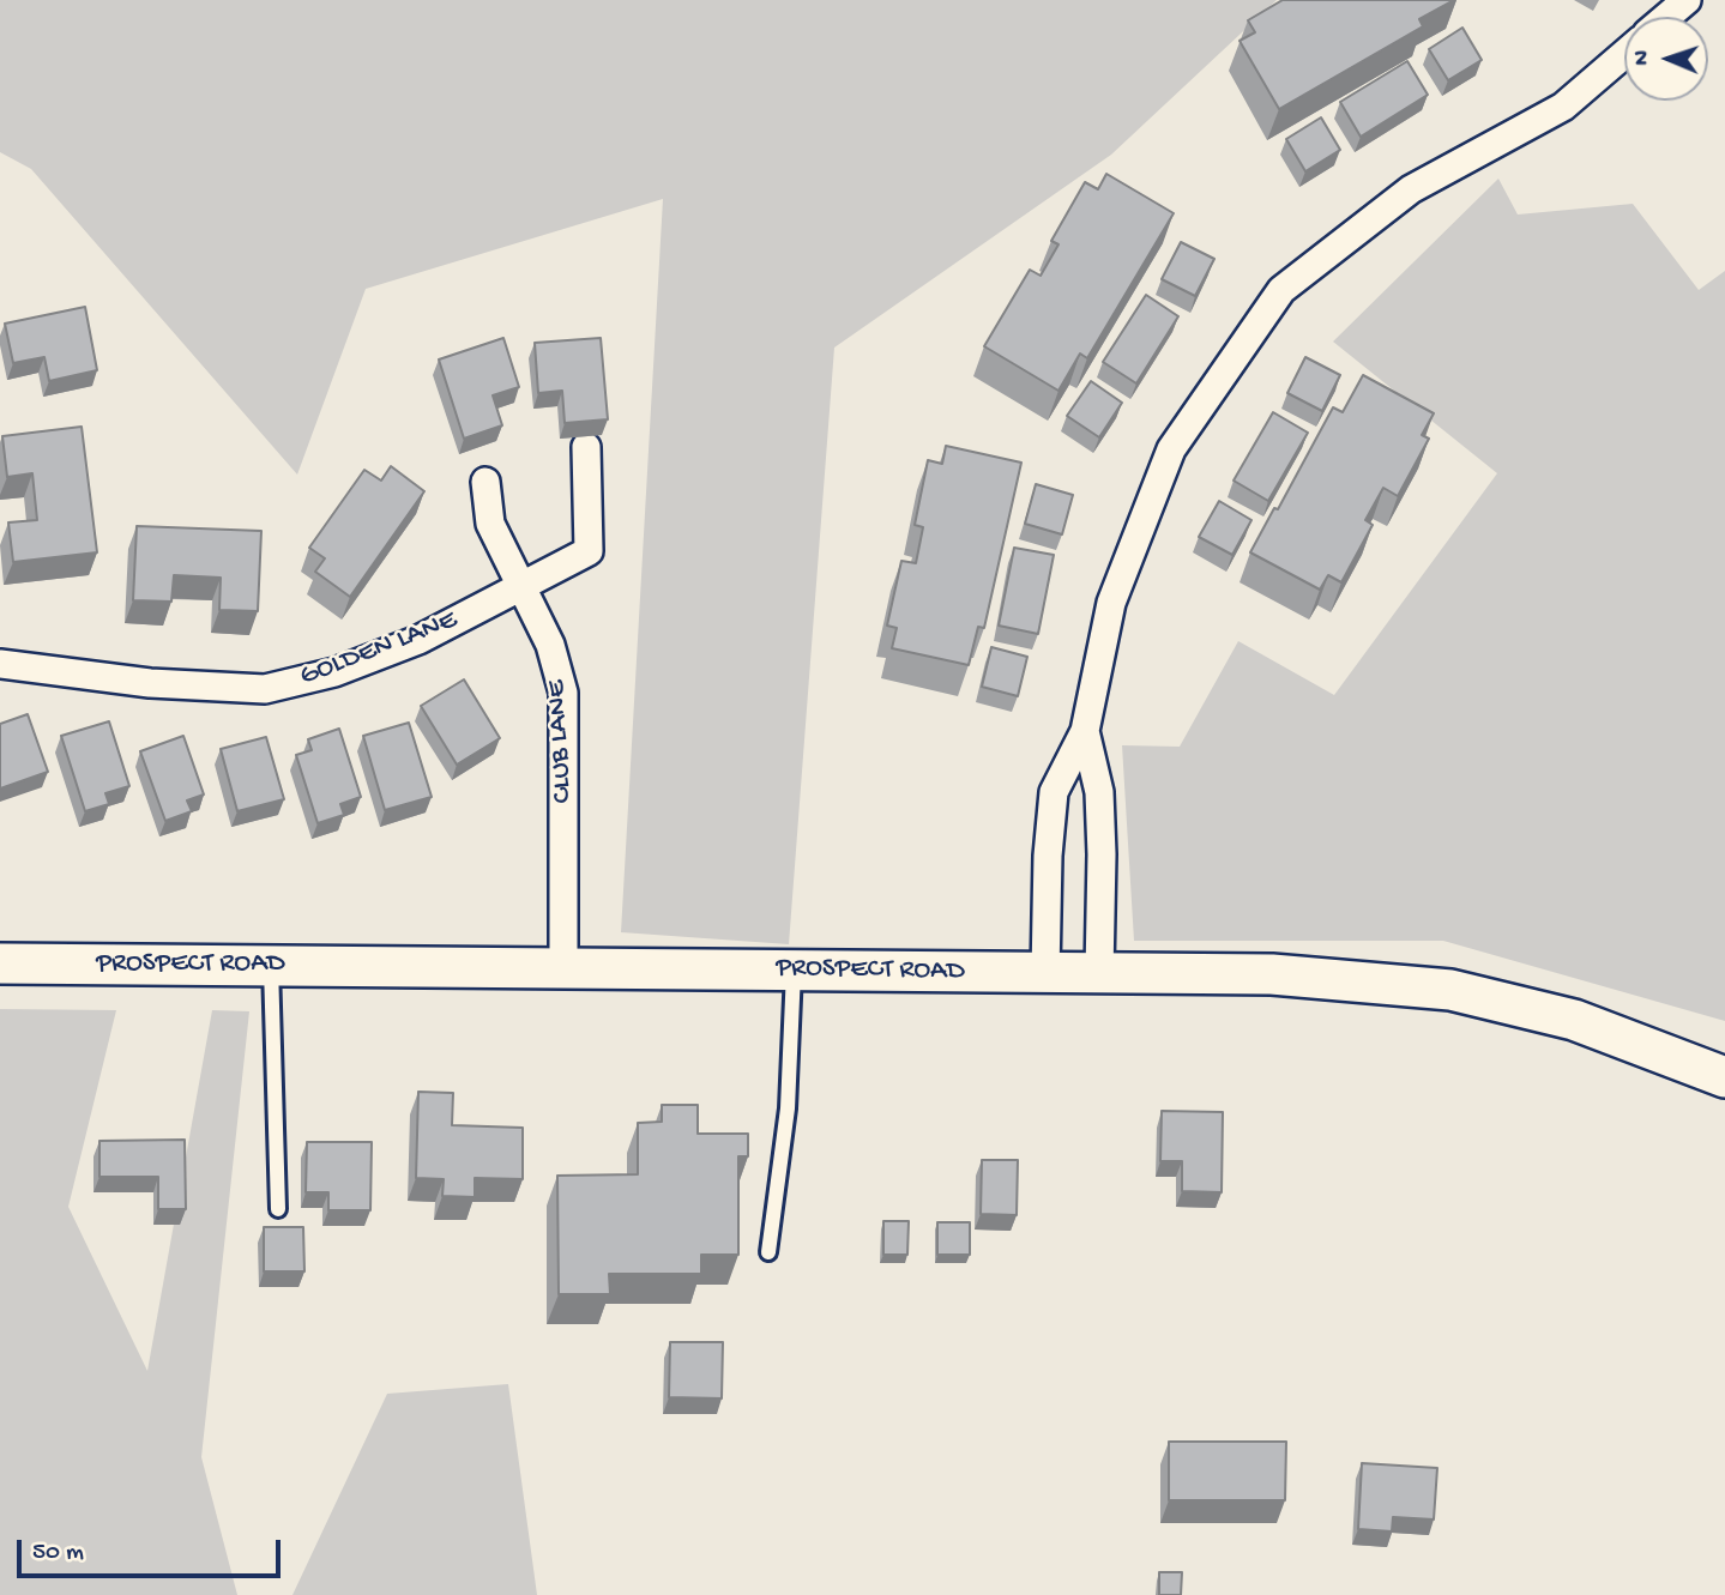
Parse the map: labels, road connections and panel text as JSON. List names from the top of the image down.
{
  "streets": {
    "main road": ["PROSPECT ROAD"],
    "street": ["GOLDEN LANE", "CLUB LANE"]
  },
  "crossings": [
    ["GOLDEN LANE", "CLUB LANE"],
    ["CLUB LANE", "PROSPECT ROAD"]
  ],
  "scale_bar": "50 m",
  "north": "left"
}
